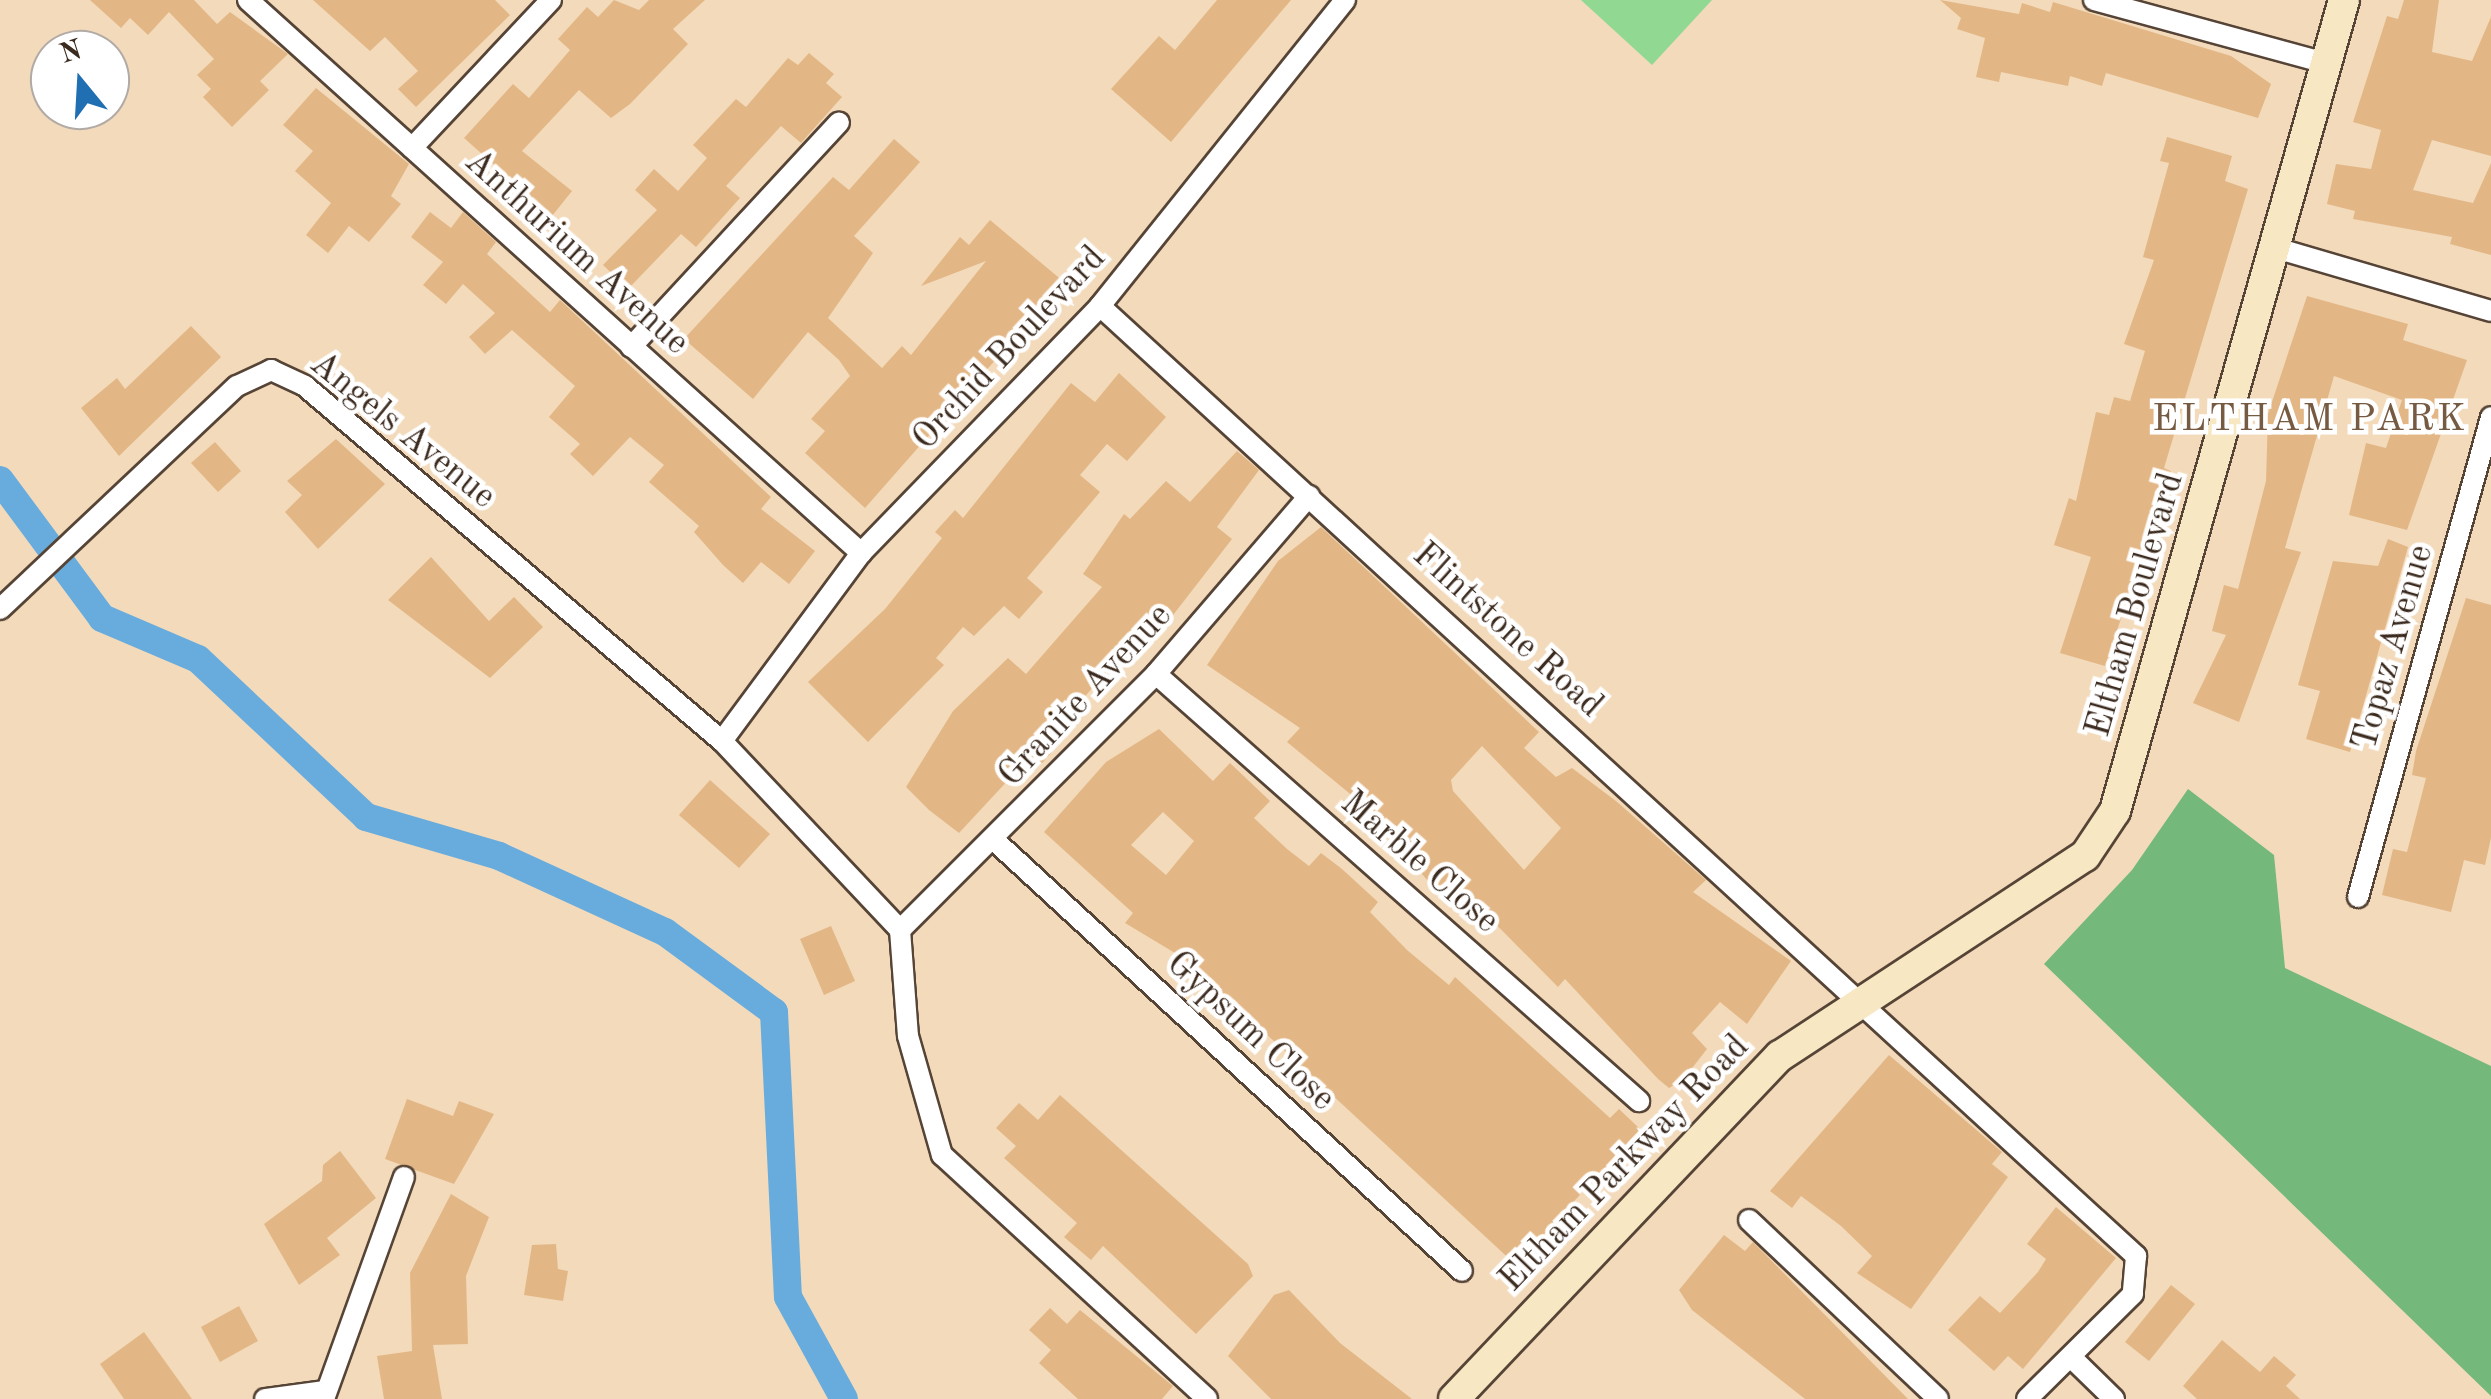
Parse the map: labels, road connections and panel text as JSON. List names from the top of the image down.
{
  "streets": {
    "street": [
      "Anthurium Avenue",
      "Orchid Boulevard",
      "Angels Avenue",
      "Eltham Boulevard",
      "Flintstone Road",
      "Topaz Avenue",
      "Granite Avenue",
      "Marble Close",
      "Gypsum Close",
      "Eltham Parkway Road"
    ]
  },
  "crossings": [
    ["Anthurium Avenue", "Orchid Boulevard"],
    ["Orchid Boulevard", "Angels Avenue"],
    ["Orchid Boulevard", "Flintstone Road"],
    ["Eltham Boulevard", "Flintstone Road"],
    ["Eltham Boulevard", "Eltham Parkway Road"],
    ["Flintstone Road", "Granite Avenue"],
    ["Flintstone Road", "Eltham Parkway Road"],
    ["Granite Avenue", "Marble Close"],
    ["Granite Avenue", "Gypsum Close"]
  ],
  "districts": ["ELTHAM PARK"],
  "north": "top"
}
